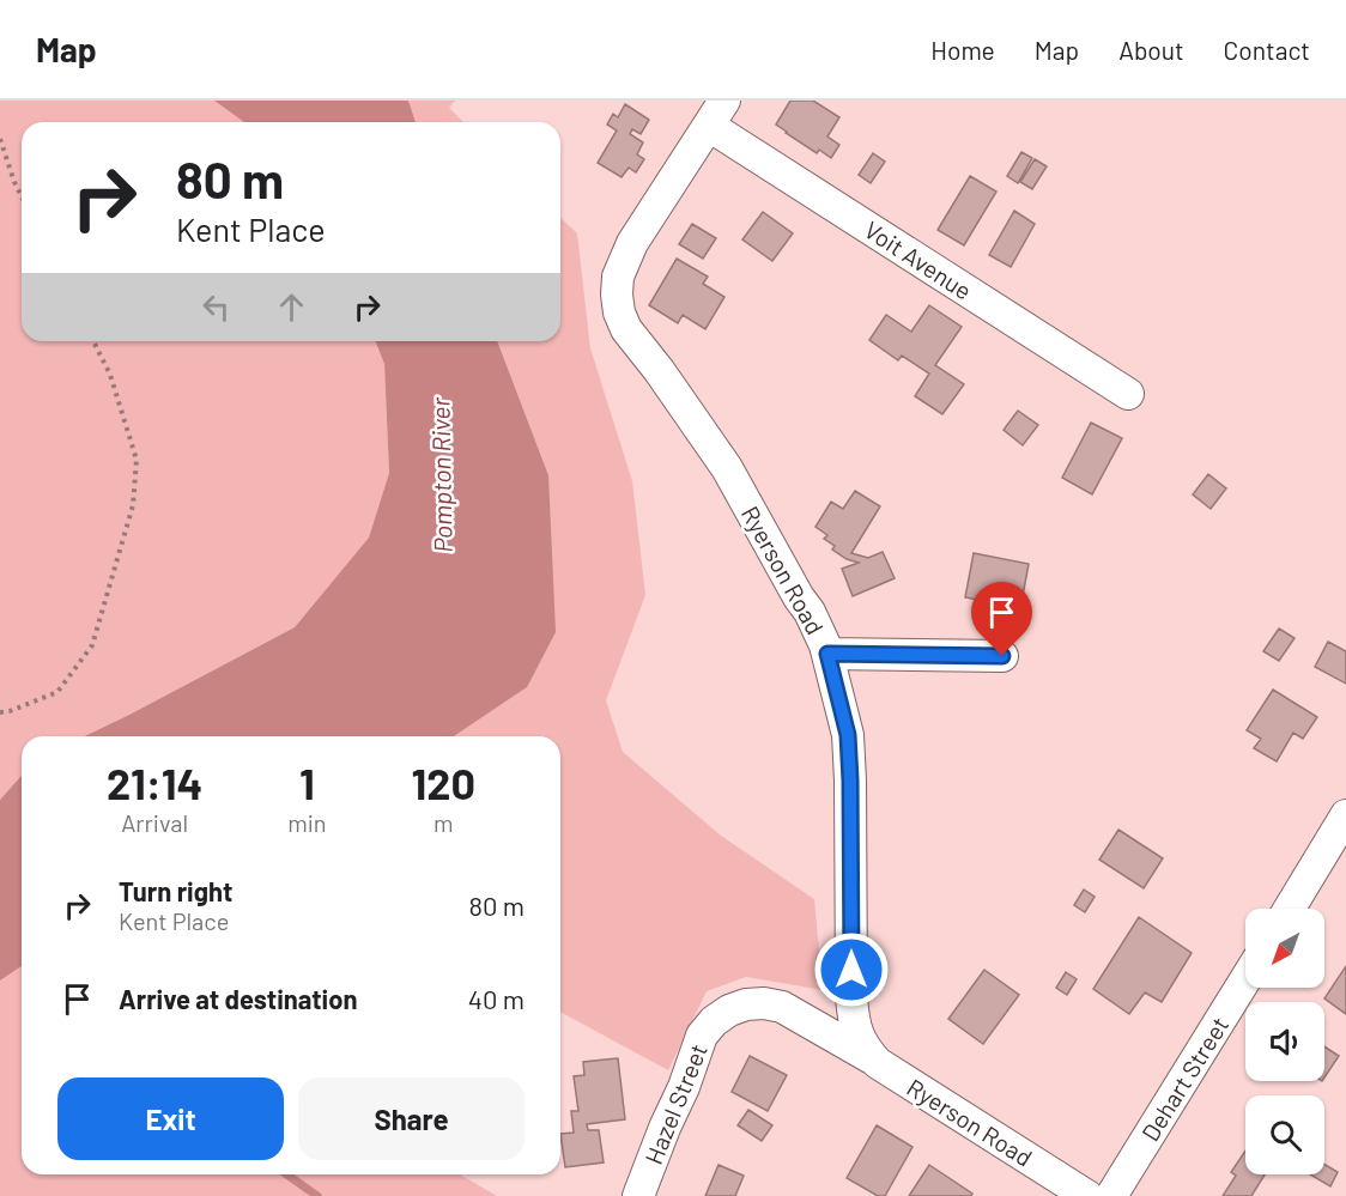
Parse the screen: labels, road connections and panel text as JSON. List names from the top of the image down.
{
  "streets": {
    "street": [
      "Voit Avenue",
      "Ryerson Road",
      "Dehart Street",
      "Hazel Street"
    ]
  },
  "crossings": [
    ["Voit Avenue", "Ryerson Road"],
    ["Ryerson Road", "Hazel Street"]
  ],
  "water": ["Pompton River"],
  "north": "bottom left",
  "page": {
    "header": "Map",
    "nav": [
      "Home",
      "Map",
      "About",
      "Contact"
    ],
    "turn": ["80 m", "Kent Place"],
    "eta": [
      "21:14",
      "Arrival",
      "1",
      "min",
      "120",
      "m"
    ],
    "list": [
      {
        "name": "Turn right",
        "note": "Kent Place",
        "value": "80 m"
      },
      {
        "name": "Arrive at destination",
        "value": "40 m"
      }
    ],
    "buttons": ["Exit", "Share"]
  }
}
